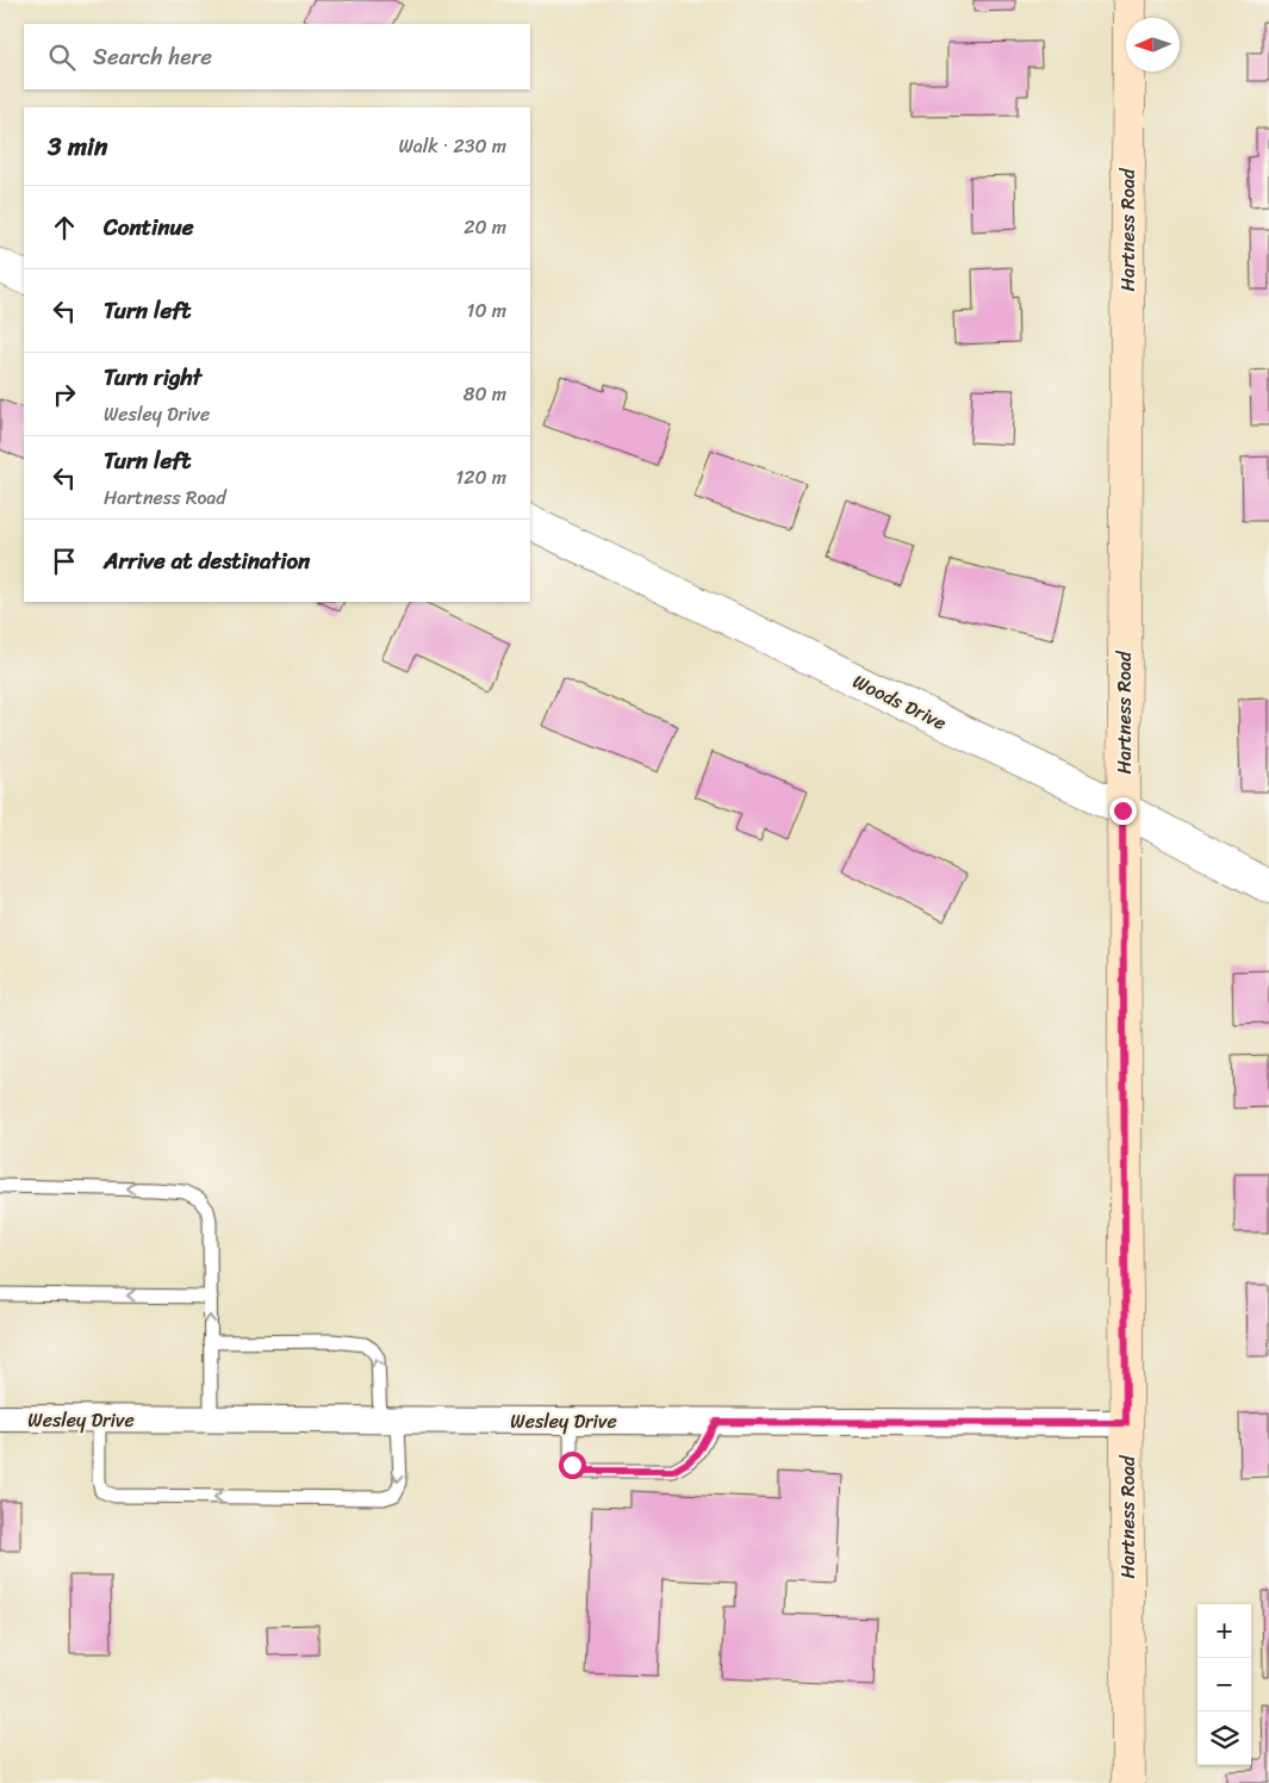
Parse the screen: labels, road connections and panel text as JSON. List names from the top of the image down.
{
  "streets": {
    "main road": ["Hartness Road"],
    "street": ["Woods Drive", "Wesley Drive"]
  },
  "crossings": [
    ["Hartness Road", "Woods Drive"],
    ["Hartness Road", "Wesley Drive"]
  ],
  "north": "left",
  "page": {
    "search": "Search here",
    "heading": ["3 min", "Walk · 230 m"],
    "list": [
      ["Continue", "20 m"],
      ["Turn left", "10 m"],
      ["Turn right", "Wesley Drive", "80 m"],
      ["Turn left", "Hartness Road", "120 m"],
      "Arrive at destination"
    ],
    "map_buttons": ["+", "−"]
  }
}
